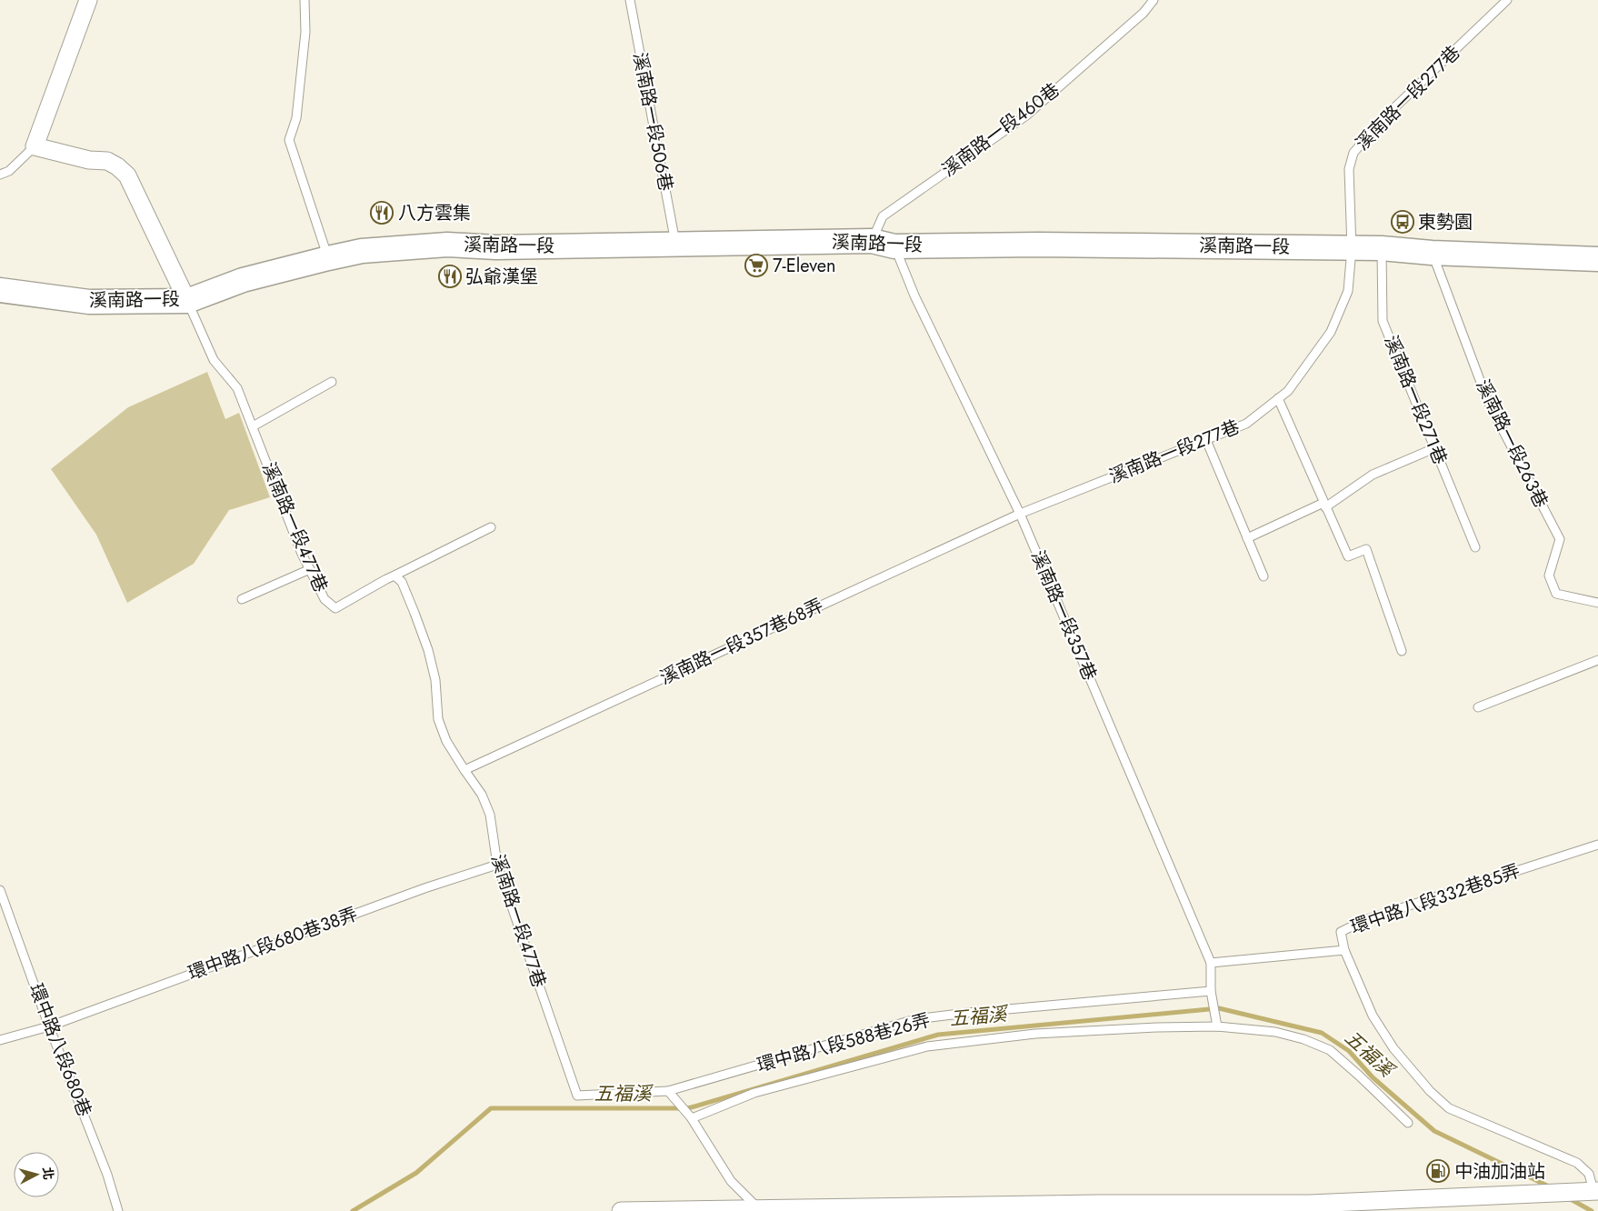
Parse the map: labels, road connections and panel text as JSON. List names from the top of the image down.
{
  "streets": {
    "main road": ["溪南路一段"],
    "lane": [
      "溪南路一段277巷",
      "溪南路一段506巷",
      "溪南路一段460巷",
      "溪南路一段271巷",
      "溪南路一段263巷",
      "溪南路一段477巷",
      "溪南路一段357巷",
      "溪南路一段357巷68弄",
      "環中路八段332巷85弄",
      "環中路八段680巷38弄",
      "環中路八段588巷26弄",
      "環中路八段680巷"
    ]
  },
  "crossings": [
    ["溪南路一段277巷", "溪南路一段"],
    ["溪南路一段277巷", "溪南路一段357巷"],
    ["溪南路一段277巷", "溪南路一段357巷68弄"],
    ["溪南路一段506巷", "溪南路一段"],
    ["溪南路一段460巷", "溪南路一段"],
    ["溪南路一段460巷", "溪南路一段357巷"],
    ["溪南路一段", "溪南路一段271巷"],
    ["溪南路一段", "溪南路一段263巷"],
    ["溪南路一段", "溪南路一段477巷"],
    ["溪南路一段", "溪南路一段357巷"],
    ["溪南路一段477巷", "溪南路一段357巷68弄"],
    ["溪南路一段477巷", "環中路八段680巷38弄"],
    ["溪南路一段477巷", "環中路八段588巷26弄"],
    ["溪南路一段357巷", "溪南路一段357巷68弄"],
    ["溪南路一段357巷", "環中路八段332巷85弄"],
    ["溪南路一段357巷", "環中路八段588巷26弄"],
    ["環中路八段680巷38弄", "環中路八段680巷"]
  ],
  "water": ["五福溪"],
  "places": {
    "restaurant": ["八方雲集", "弘爺漢堡"],
    "bus stop": ["東勢園"],
    "supermarket": ["7-Eleven"],
    "fuel station": ["中油加油站"]
  },
  "north": "right"
}
